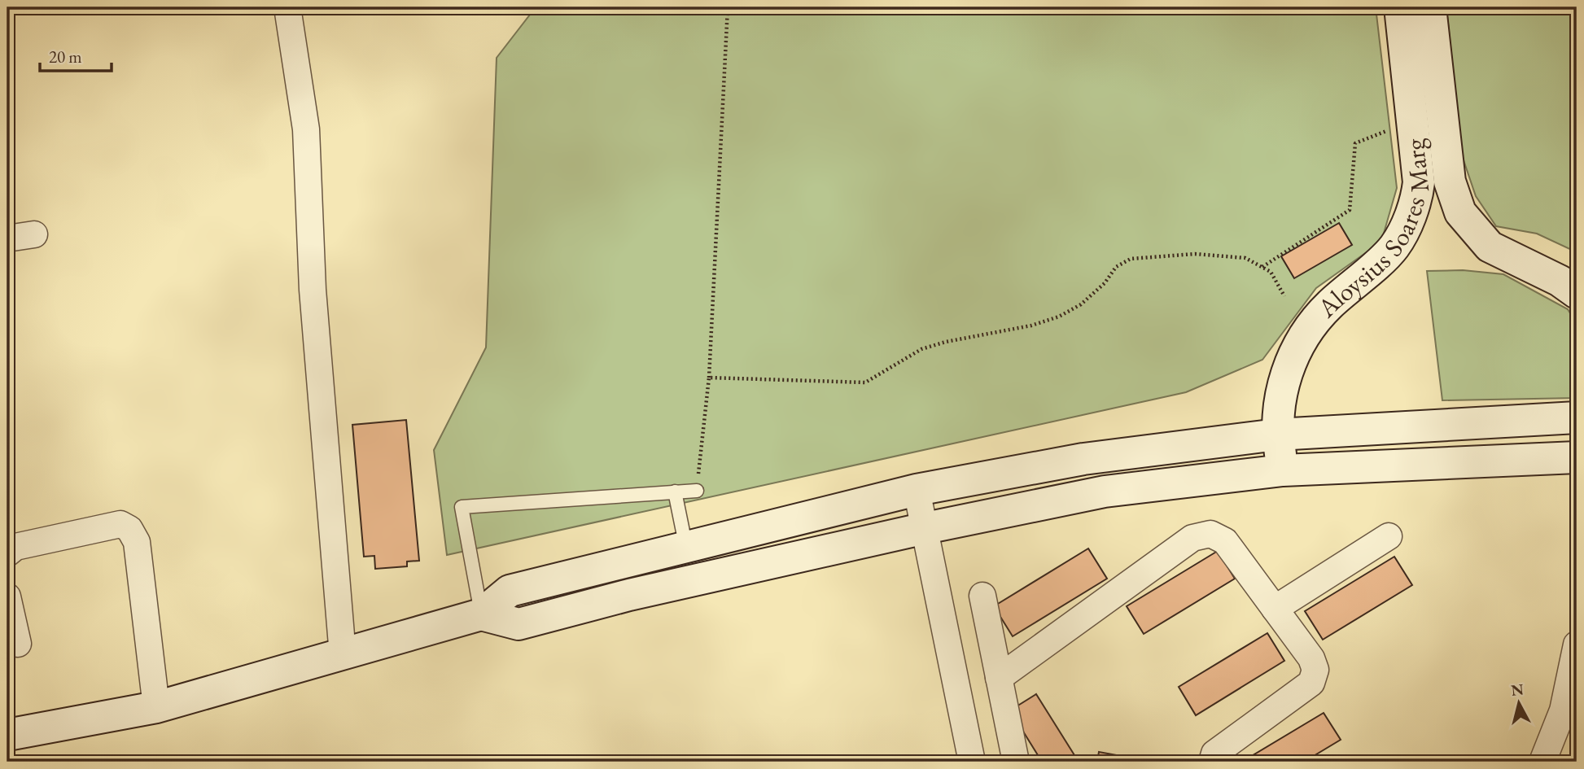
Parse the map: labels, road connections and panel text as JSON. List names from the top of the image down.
{
  "streets": {
    "main road": ["Aloysius Soares Marg"]
  },
  "scale_bar": "20 m",
  "north": "top"
}
